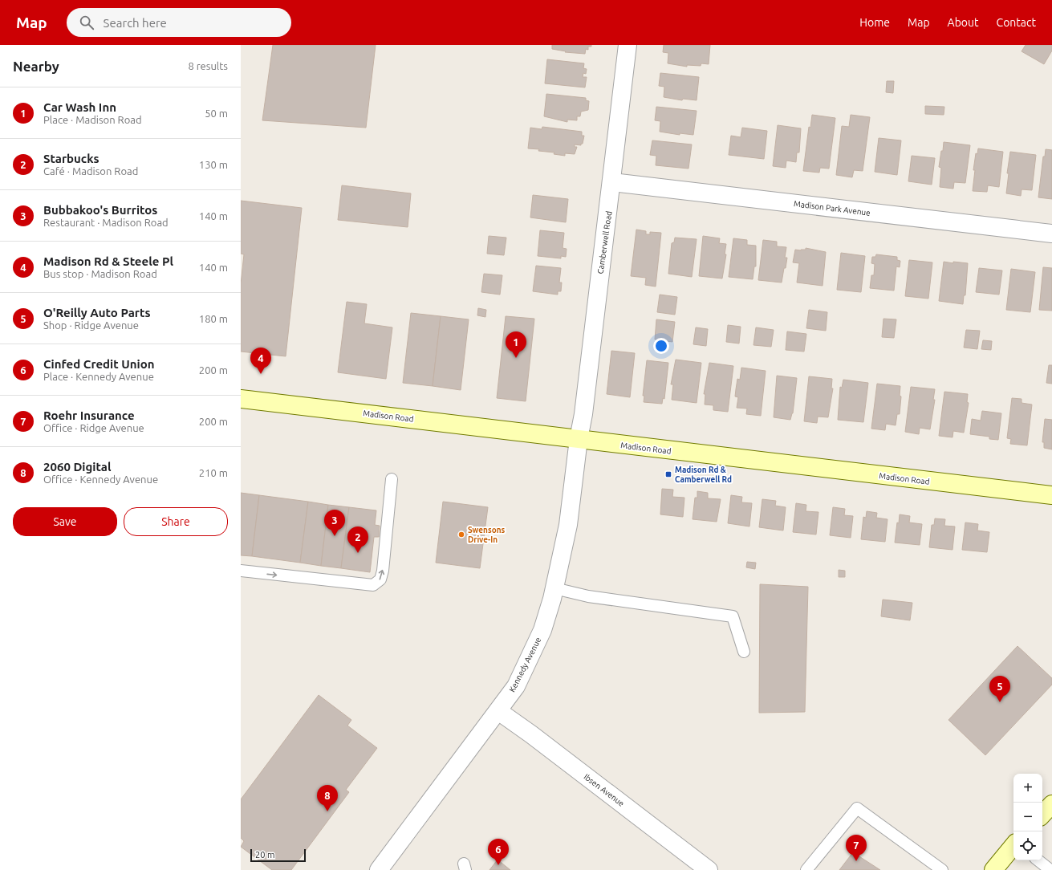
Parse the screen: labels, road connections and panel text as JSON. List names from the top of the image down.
{
  "streets": {
    "main road": ["Madison Road"],
    "street": [
      "Madison Park Avenue",
      "Camberwell Road",
      "Kennedy Avenue",
      "Ibsen Avenue"
    ]
  },
  "crossings": [
    ["Madison Park Avenue", "Camberwell Road"],
    ["Camberwell Road", "Madison Road"],
    ["Camberwell Road", "Kennedy Avenue"],
    ["Madison Road", "Kennedy Avenue"],
    ["Kennedy Avenue", "Ibsen Avenue"]
  ],
  "places": {
    "transit": ["Madison Rd & Camberwell Rd"],
    "other": ["Swensons Drive-In"]
  },
  "scale_bar": "20 m",
  "page": {
    "header": "Map",
    "search": "Search here",
    "nav": [
      "Home",
      "Map",
      "About",
      "Contact"
    ],
    "heading": ["Nearby", "8 results"],
    "list": [
      {
        "mark": "1",
        "name": "Car Wash Inn",
        "note": "Place · Madison Road",
        "value": "50 m"
      },
      {
        "mark": "2",
        "name": "Starbucks",
        "note": "Café · Madison Road",
        "value": "130 m"
      },
      {
        "mark": "3",
        "name": "Bubbakoo's Burritos",
        "note": "Restaurant · Madison Road",
        "value": "140 m"
      },
      {
        "mark": "4",
        "name": "Madison Rd & Steele Pl",
        "note": "Bus stop · Madison Road",
        "value": "140 m"
      },
      {
        "mark": "5",
        "name": "O'Reilly Auto Parts",
        "note": "Shop · Ridge Avenue",
        "value": "180 m"
      },
      {
        "mark": "6",
        "name": "Cinfed Credit Union",
        "note": "Place · Kennedy Avenue",
        "value": "200 m"
      },
      {
        "mark": "7",
        "name": "Roehr Insurance",
        "note": "Office · Ridge Avenue",
        "value": "200 m"
      },
      {
        "mark": "8",
        "name": "2060 Digital",
        "note": "Office · Kennedy Avenue",
        "value": "210 m"
      }
    ],
    "pins": [
      "1",
      "4",
      "3",
      "2",
      "5",
      "8",
      "7",
      "6"
    ],
    "buttons": ["Save", "Share"],
    "map_buttons": ["+", "−"],
    "scale": "20 m"
  }
}
